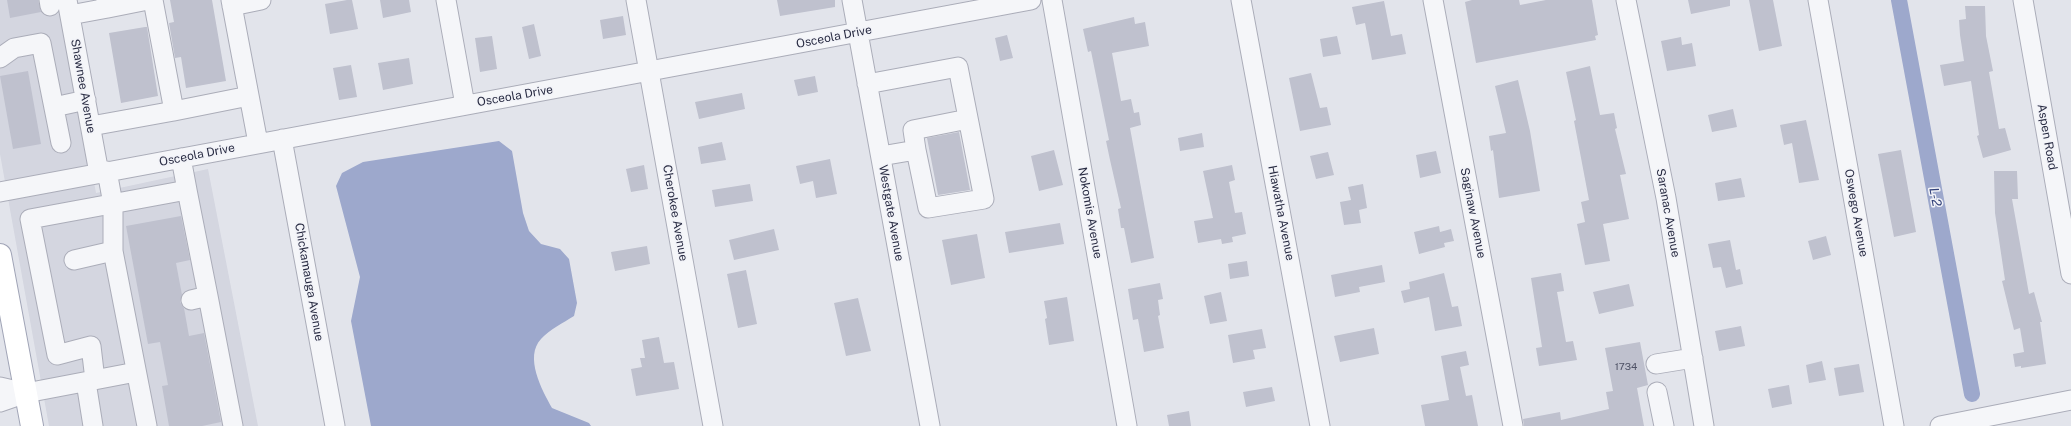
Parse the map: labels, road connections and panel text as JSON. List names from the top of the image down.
{
  "streets": {
    "street": [
      "Osceola Drive",
      "Shawnee Avenue",
      "Aspen Road",
      "Cherokee Avenue",
      "Westgate Avenue",
      "Nokomis Avenue",
      "Hiawatha Avenue",
      "Saginaw Avenue",
      "Saranac Avenue",
      "Oswego Avenue",
      "Chickamauga Avenue"
    ]
  },
  "crossings": [
    ["Osceola Drive", "Shawnee Avenue"],
    ["Osceola Drive", "Cherokee Avenue"],
    ["Osceola Drive", "Westgate Avenue"],
    ["Osceola Drive", "Chickamauga Avenue"]
  ],
  "water": ["L-2"],
  "house_numbers": ["1734"]
}
